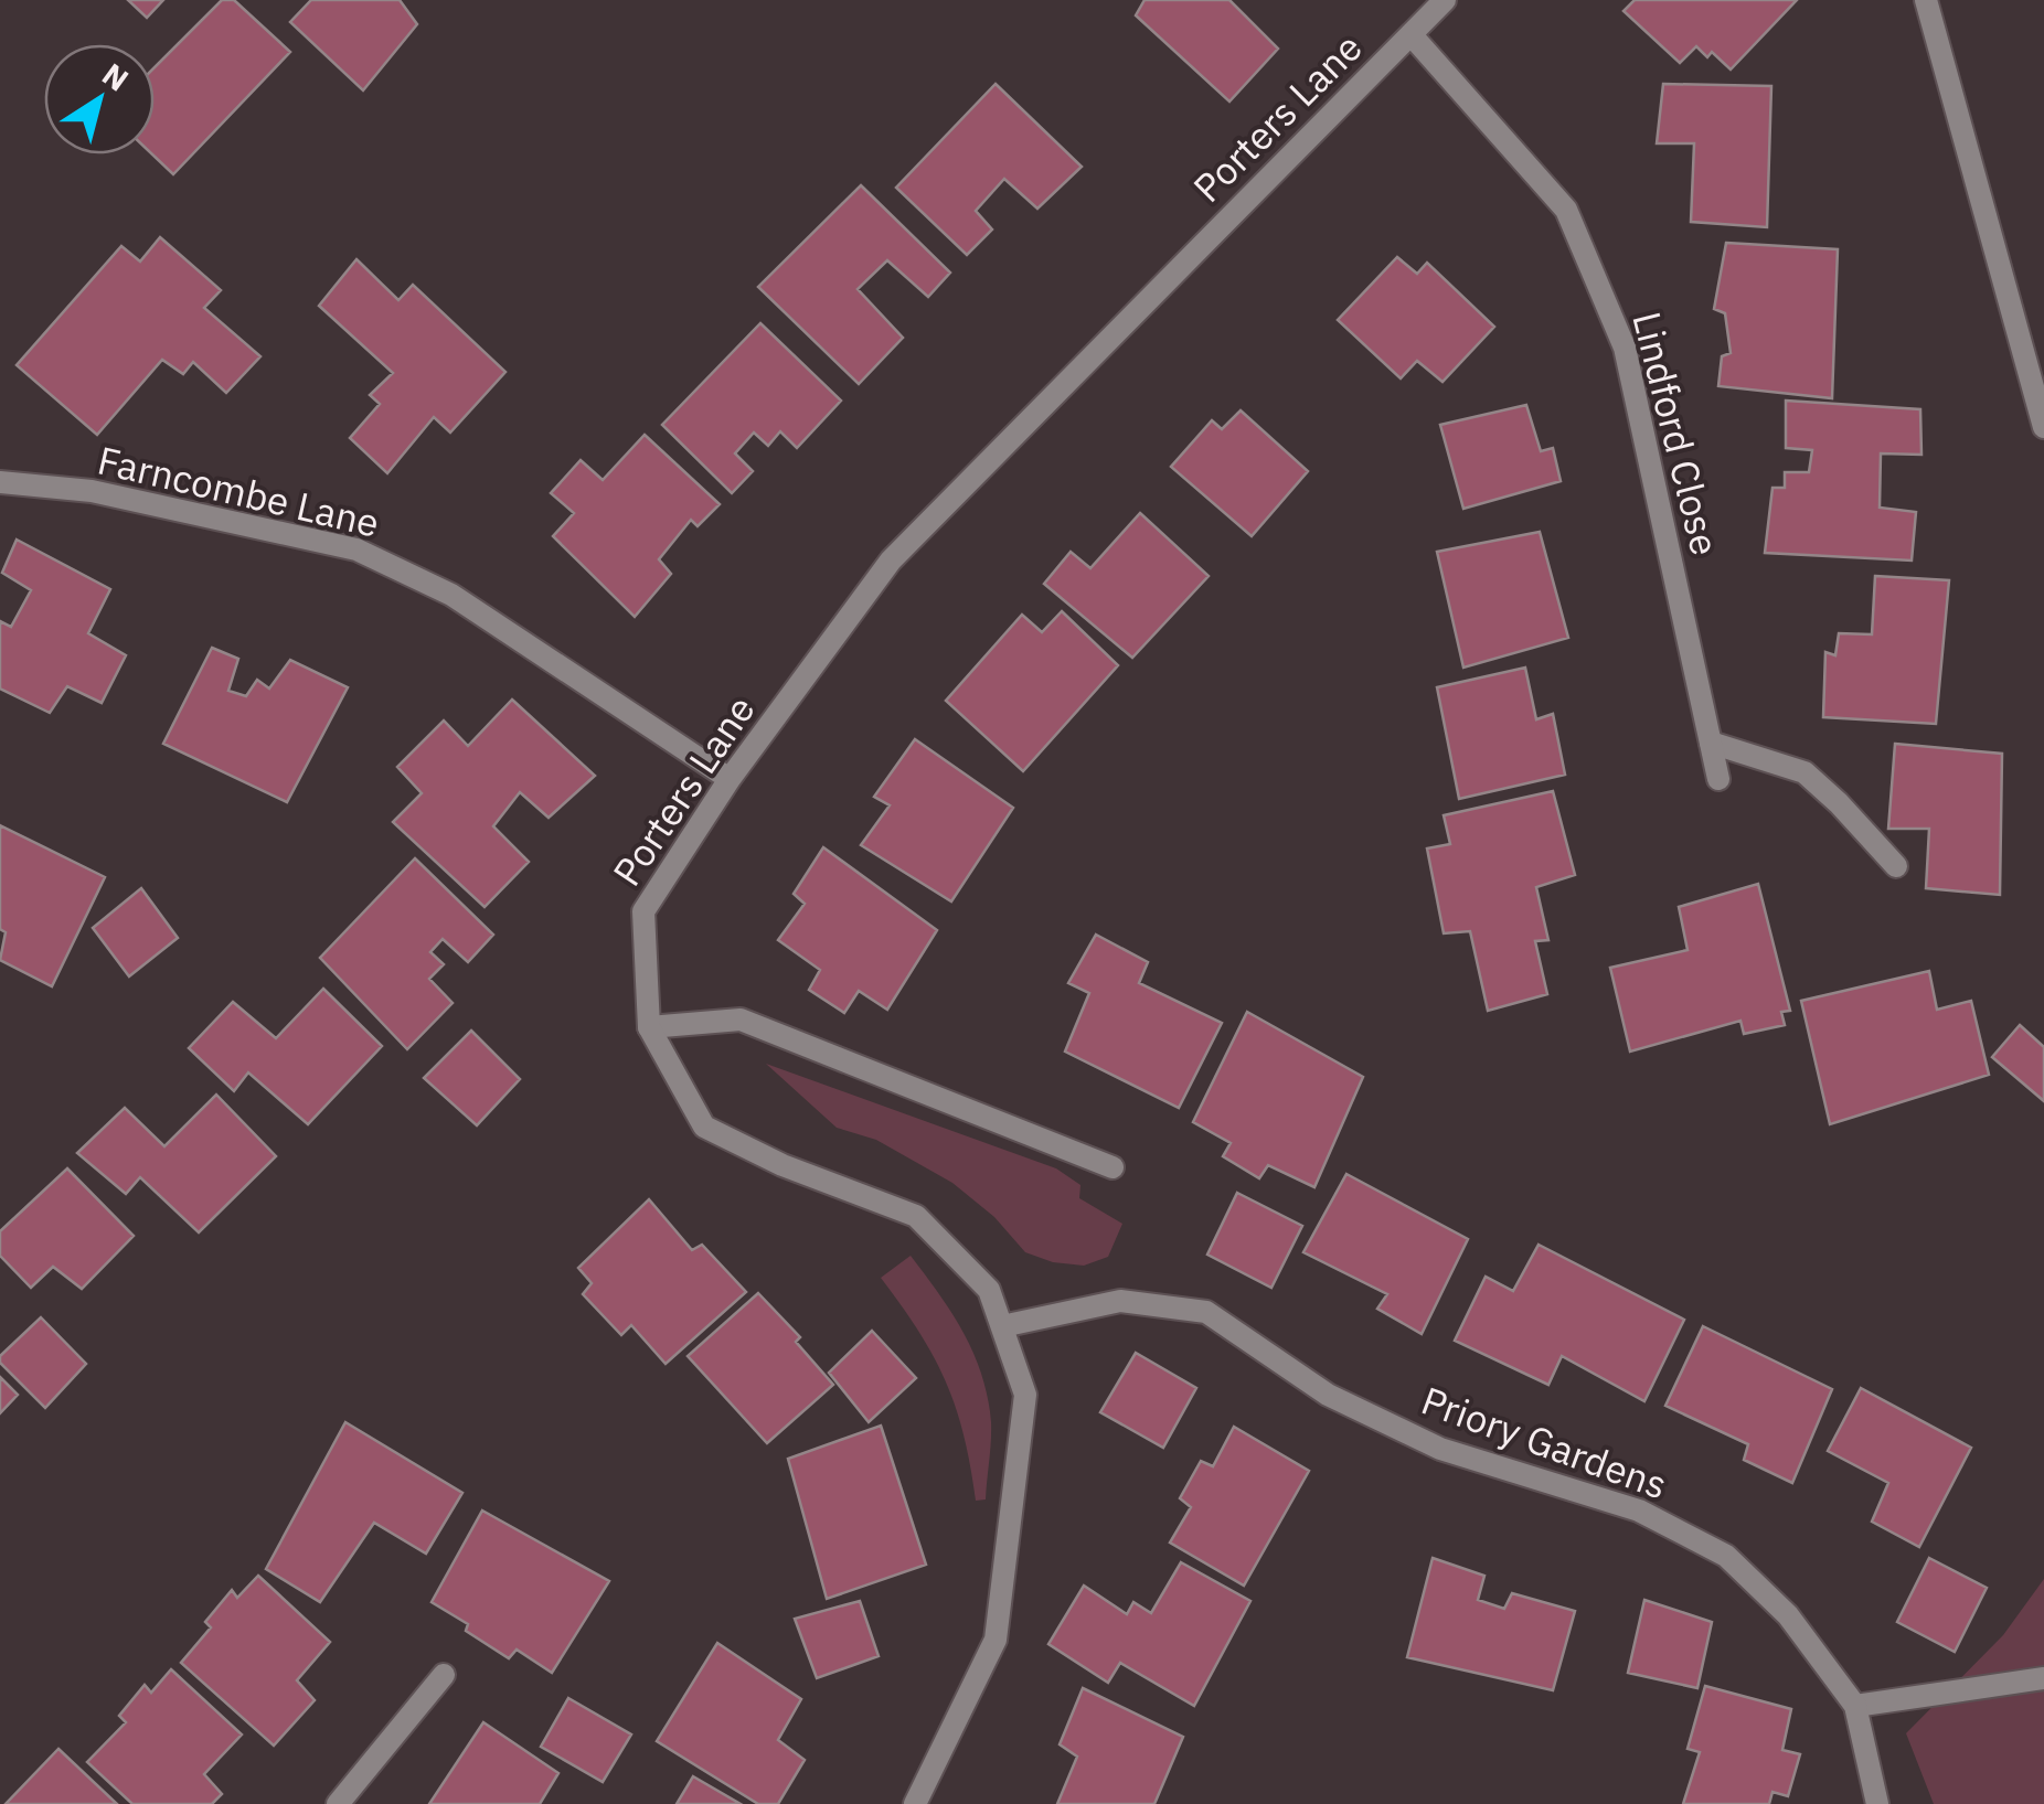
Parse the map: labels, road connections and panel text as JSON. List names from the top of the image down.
{
  "streets": {
    "street": [
      "Porters Lane",
      "Lindford Close",
      "Farncombe Lane",
      "Priory Gardens"
    ]
  },
  "crossings": [
    ["Porters Lane", "Lindford Close"],
    ["Porters Lane", "Farncombe Lane"],
    ["Porters Lane", "Priory Gardens"]
  ],
  "north": "top right"
}
